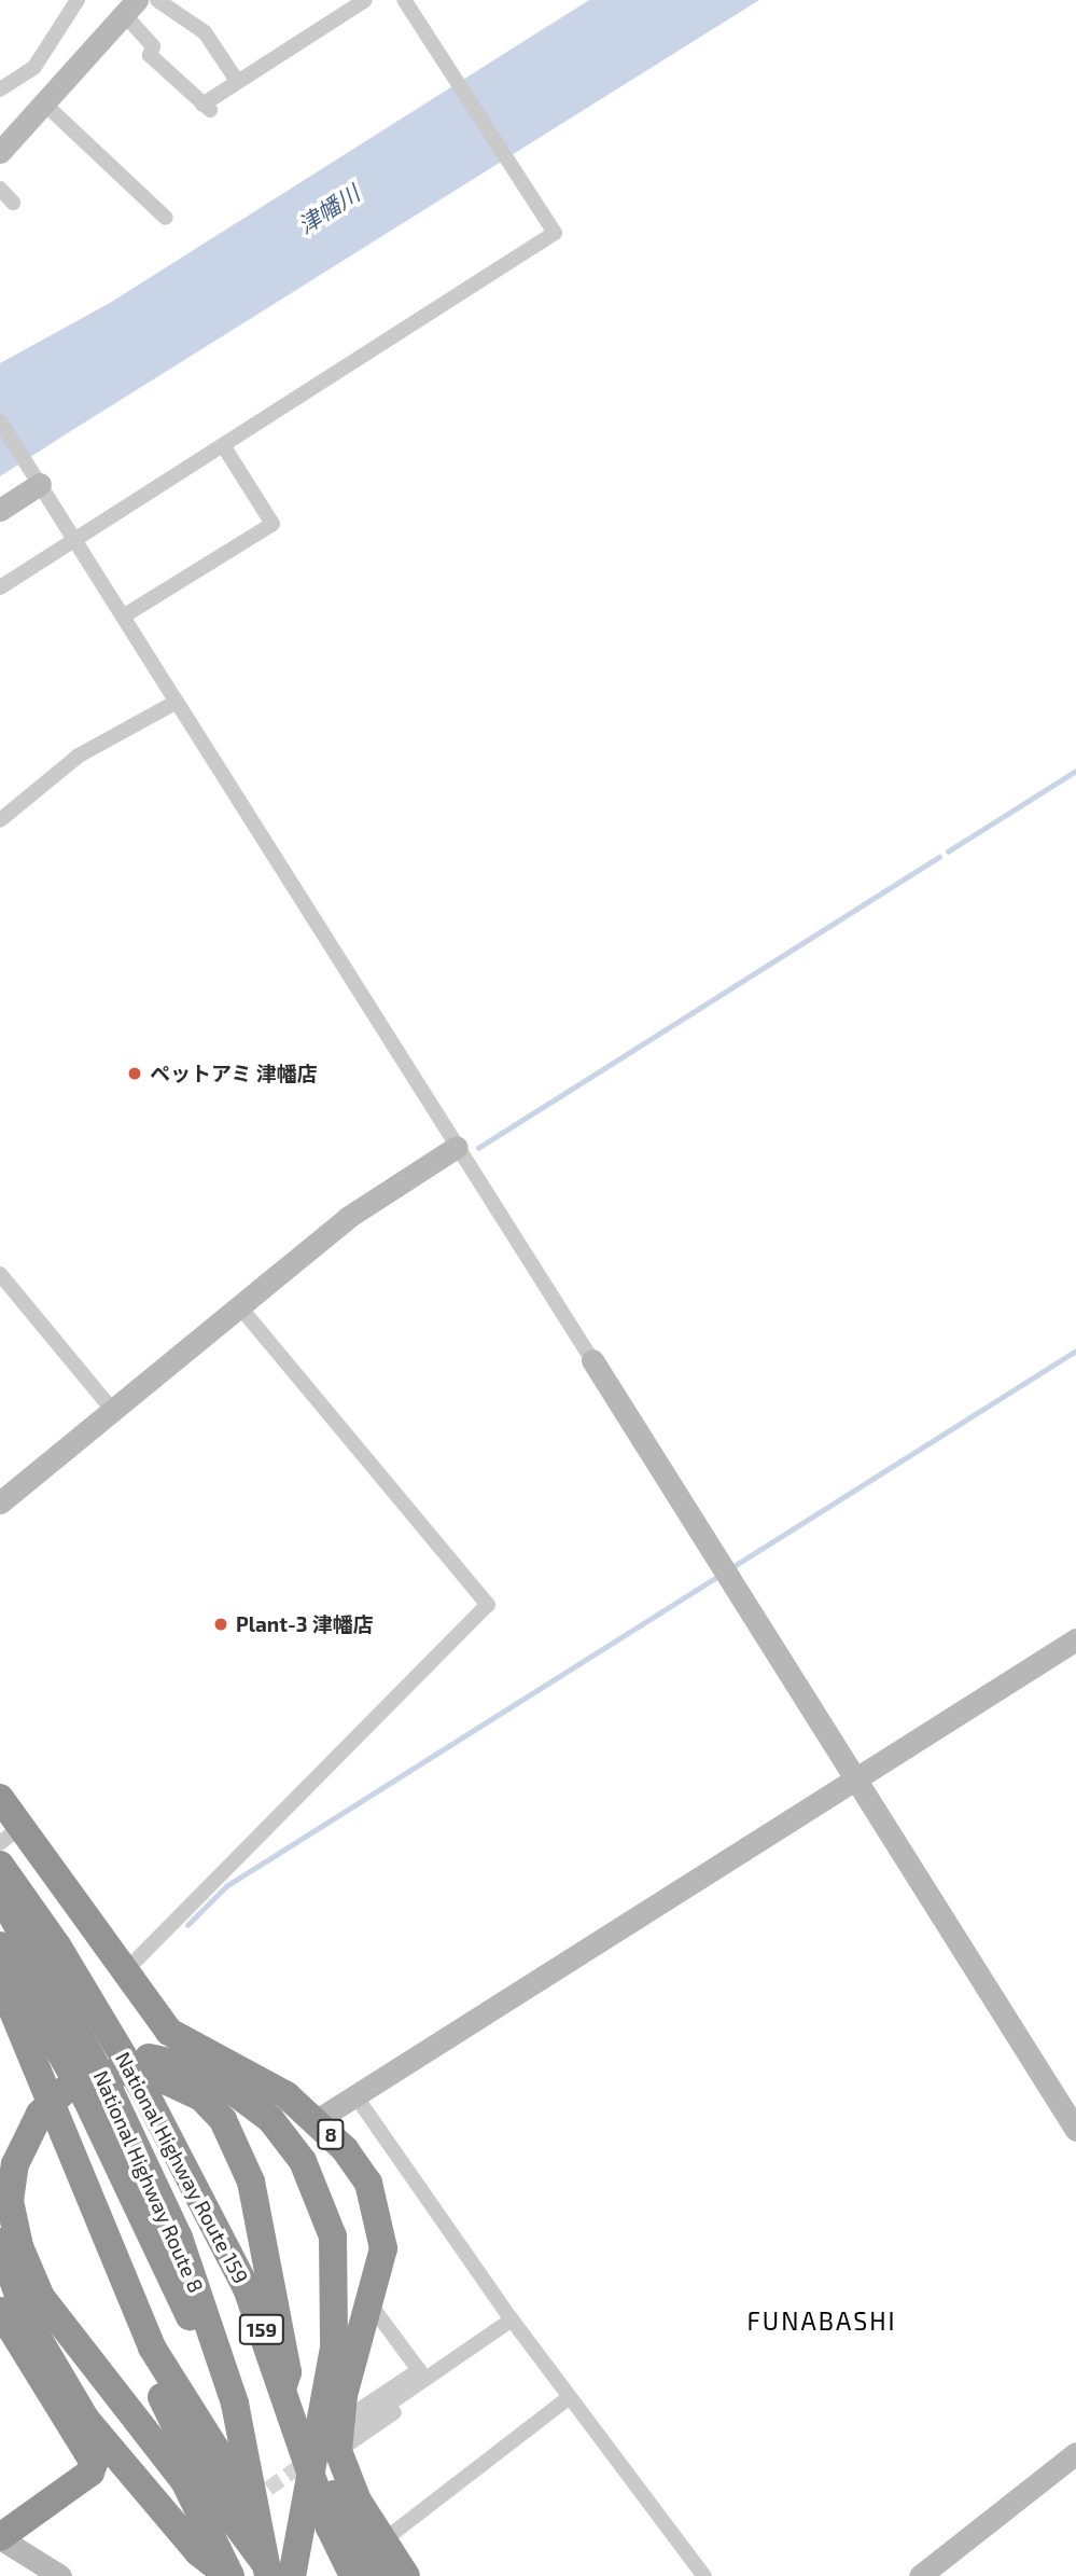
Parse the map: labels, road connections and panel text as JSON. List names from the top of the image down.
{
  "streets": {
    "highway": [
      "8",
      "National Highway Route 159",
      "National Highway Route 8",
      "159"
    ]
  },
  "districts": ["FUNABASHI"],
  "water": ["津幡川"],
  "places": ["ペットアミ 津幡店", "Plant-3 津幡店"]
}
